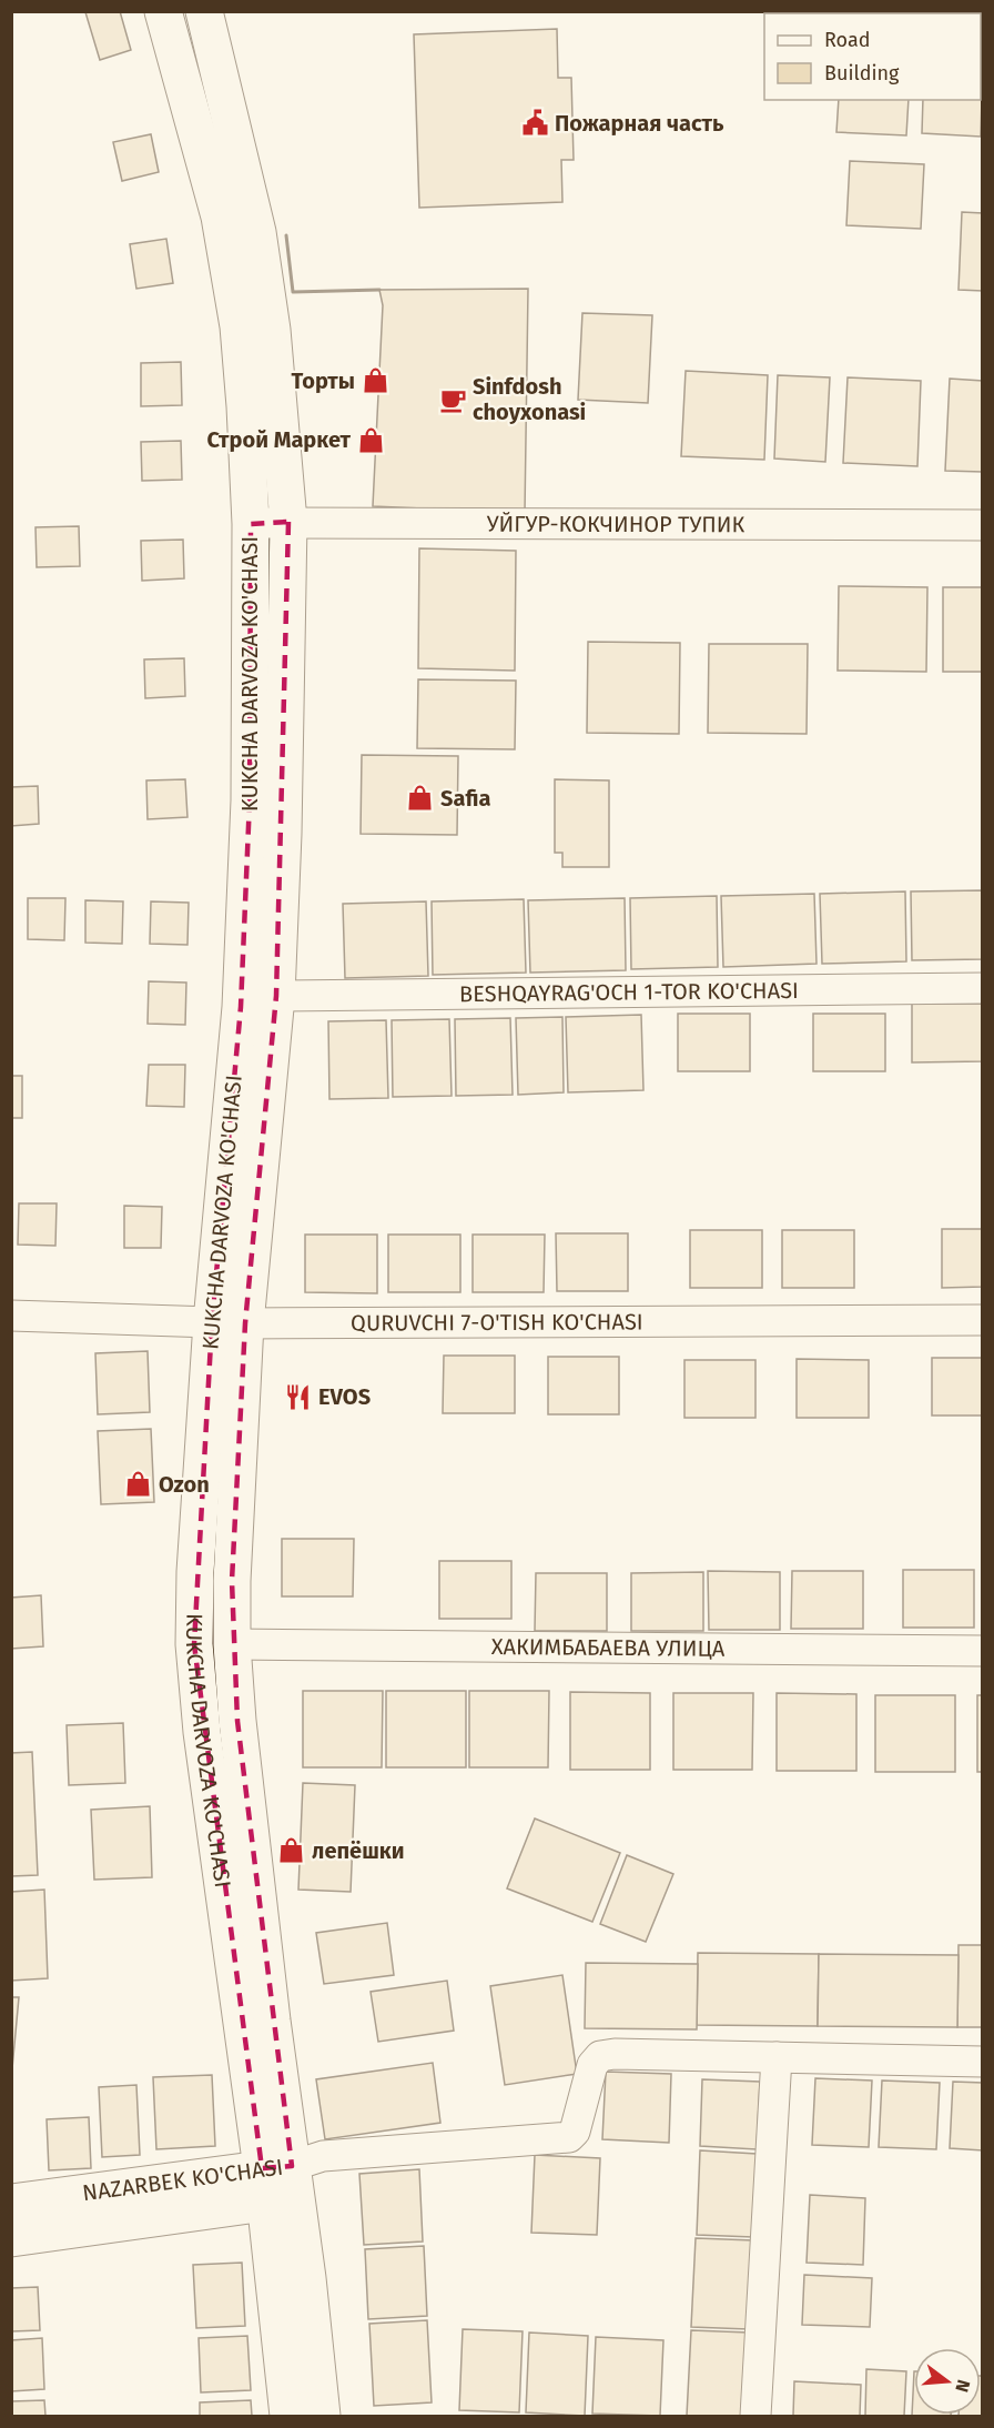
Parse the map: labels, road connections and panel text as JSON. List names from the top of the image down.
{
  "streets": {
    "main road": ["KUKCHA DARVOZA KO'CHASI", "NAZARBEK KO'CHASI"],
    "street": [
      "УЙГУР-КОКЧИНОР ТУПИК",
      "BESHQAYRAG'OCH 1-TOR KO'CHASI",
      "QURUVCHI 7-O'TISH KO'CHASI",
      "ХАКИМБАБАЕВА УЛИЦА"
    ]
  },
  "crossings": [
    ["УЙГУР-КОКЧИНОР ТУПИК", "KUKCHA DARVOZA KO'CHASI"],
    ["KUKCHA DARVOZA KO'CHASI", "BESHQAYRAG'OCH 1-TOR KO'CHASI"],
    ["KUKCHA DARVOZA KO'CHASI", "QURUVCHI 7-O'TISH KO'CHASI"],
    ["KUKCHA DARVOZA KO'CHASI", "ХАКИМБАБАЕВА УЛИЦА"],
    ["KUKCHA DARVOZA KO'CHASI", "NAZARBEK KO'CHASI"]
  ],
  "places": {
    "public building": ["Пожарная часть"],
    "shop": [
      "Торты",
      "Строй Маркет",
      "Safia",
      "Ozon",
      "лепёшки"
    ],
    "cafe": ["Sinfdosh choyxonasi"],
    "restaurant": ["EVOS"]
  },
  "legend": ["Road", "Building"],
  "north": "right"
}
